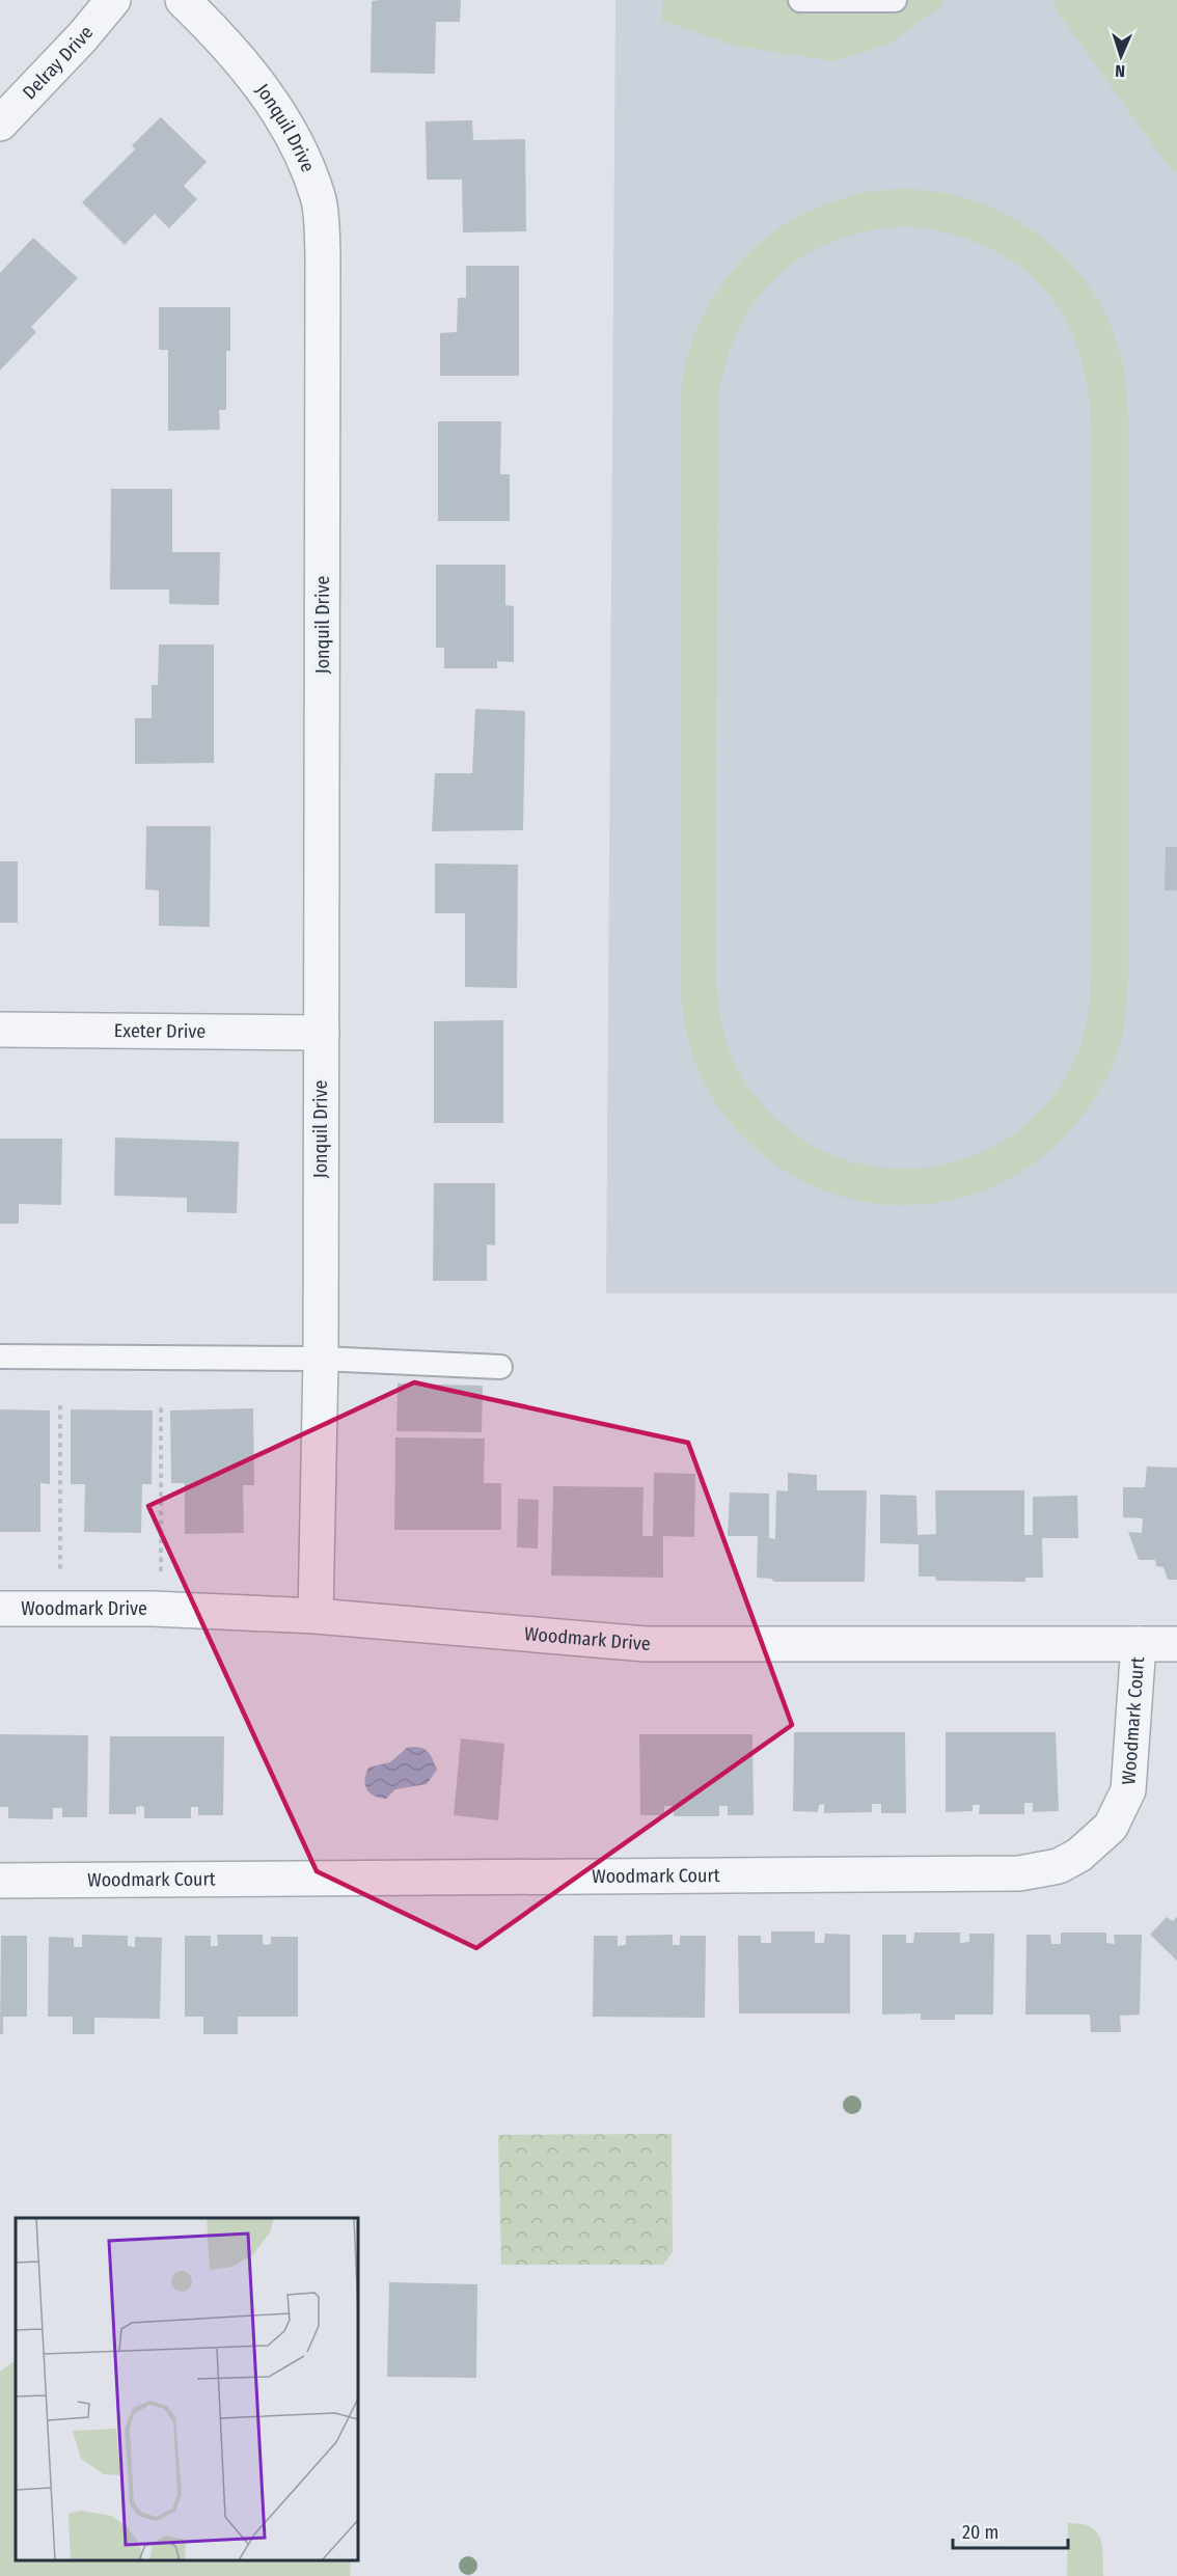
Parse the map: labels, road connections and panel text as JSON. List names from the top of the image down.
{
  "streets": {
    "street": [
      "Delray Drive",
      "Jonquil Drive",
      "Exeter Drive",
      "Woodmark Drive",
      "Woodmark Court"
    ]
  },
  "crossings": [
    ["Jonquil Drive", "Exeter Drive"],
    ["Jonquil Drive", "Woodmark Drive"],
    ["Woodmark Drive", "Woodmark Court"]
  ],
  "scale_bar": "20 m",
  "north": "bottom"
}
